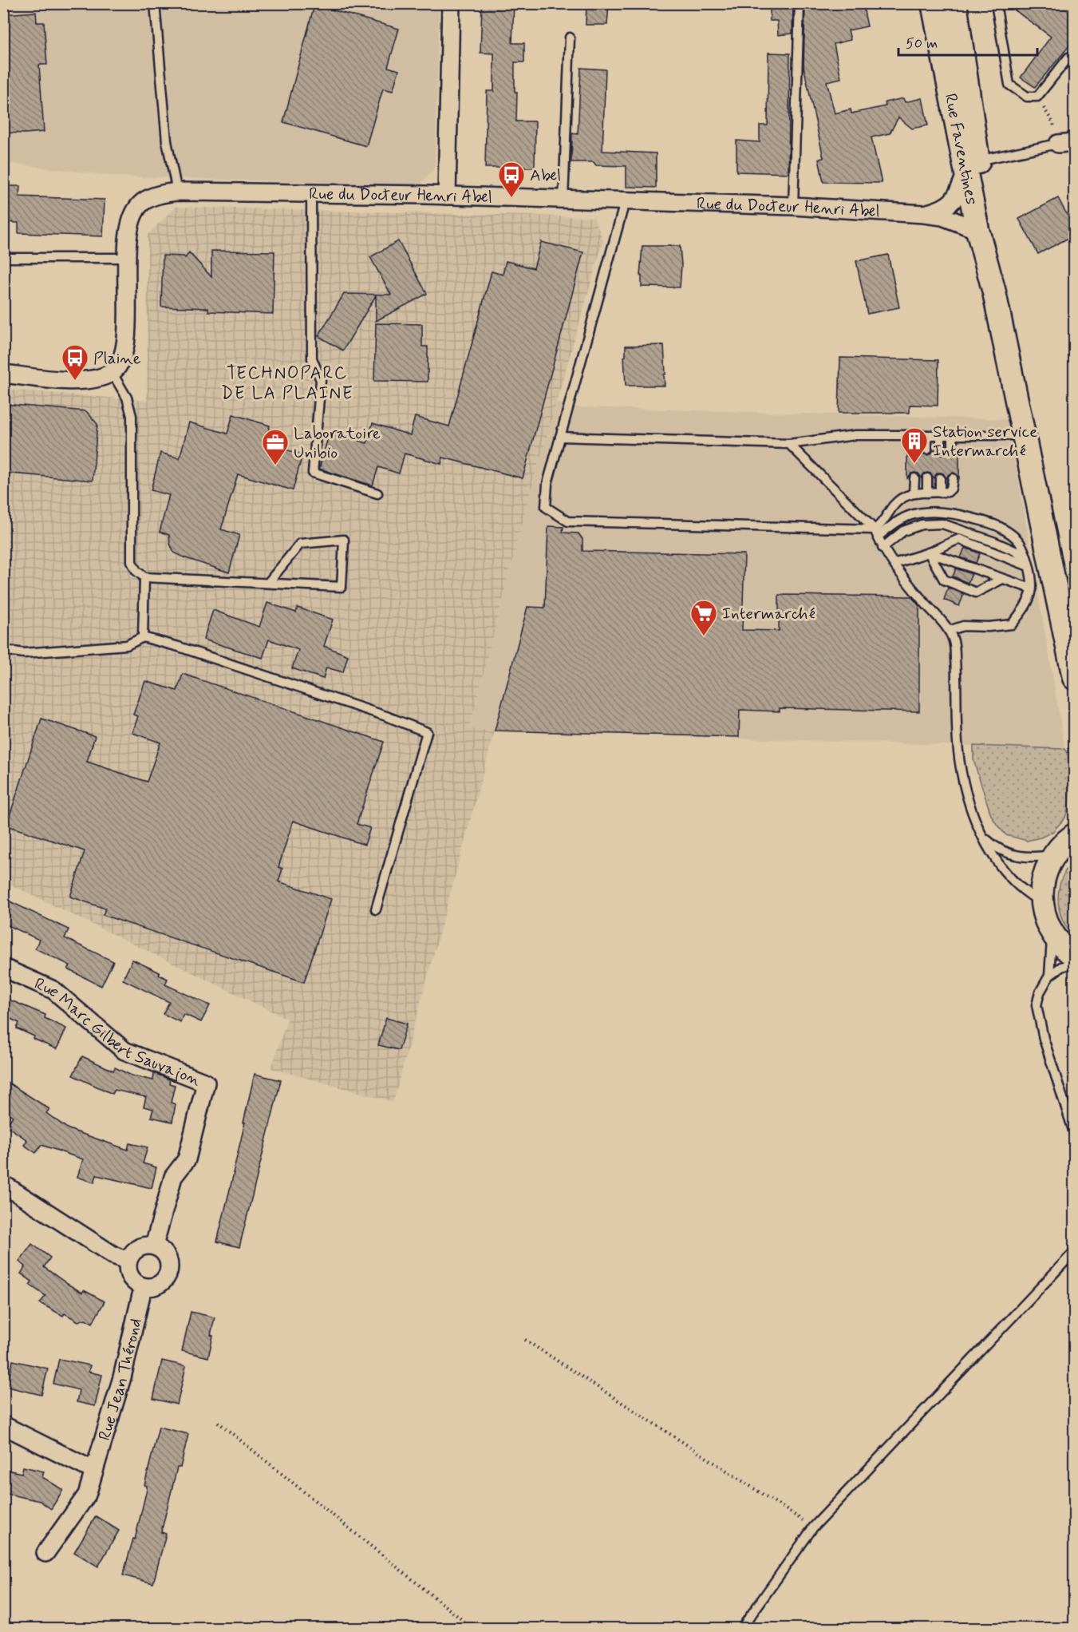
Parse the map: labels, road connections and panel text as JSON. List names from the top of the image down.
{
  "streets": {
    "main road": ["Rue Faventines"],
    "street": ["Rue du Docteur Henri Abel", "Rue Marc Gilbert Sauvajon", "Rue Jean Thérond"]
  },
  "crossings": [
    ["Rue Faventines", "Rue du Docteur Henri Abel"],
    ["Rue Marc Gilbert Sauvajon", "Rue Jean Thérond"]
  ],
  "districts": ["TECHNOPARC DE LA PLAINE"],
  "places": {
    "bus stop": ["Abel", "Plaine"],
    "building": ["Station service Intermarché"],
    "office": ["Laboratoire Unibio"],
    "supermarket": ["Intermarché"]
  },
  "scale_bar": "50 m"
}
